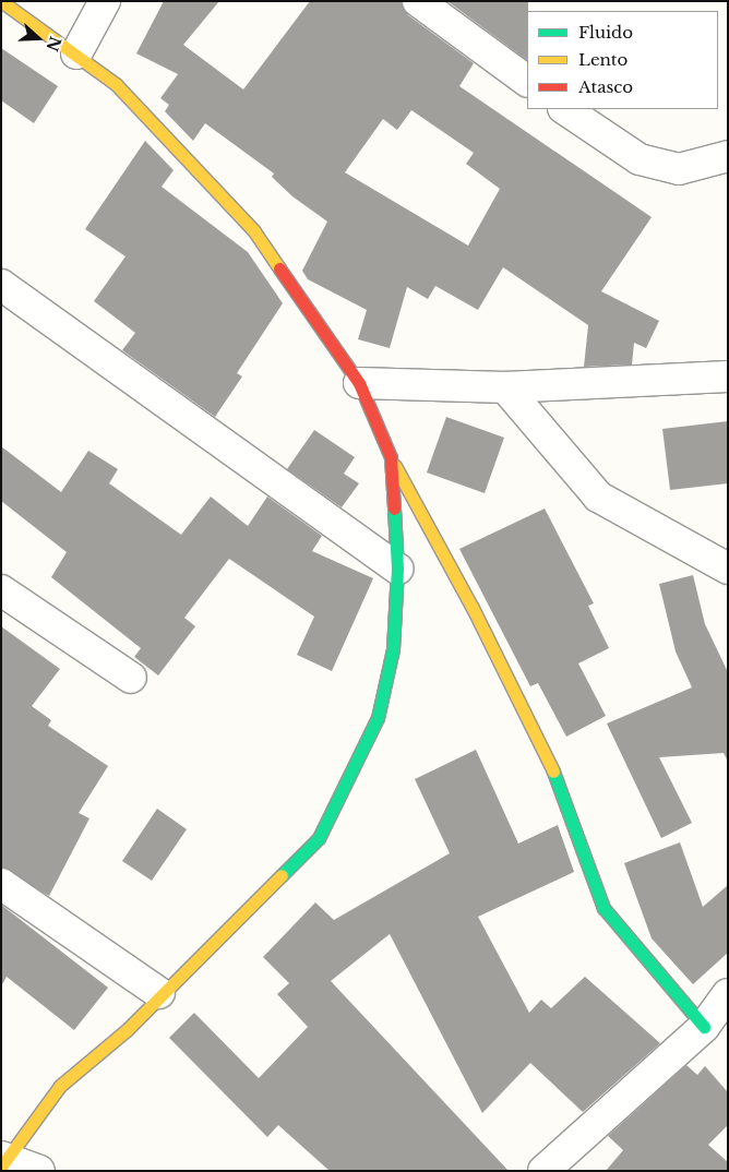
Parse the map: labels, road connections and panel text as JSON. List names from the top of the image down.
{
  "legend": ["Fluido", "Lento", "Atasco"],
  "north": "right"
}
